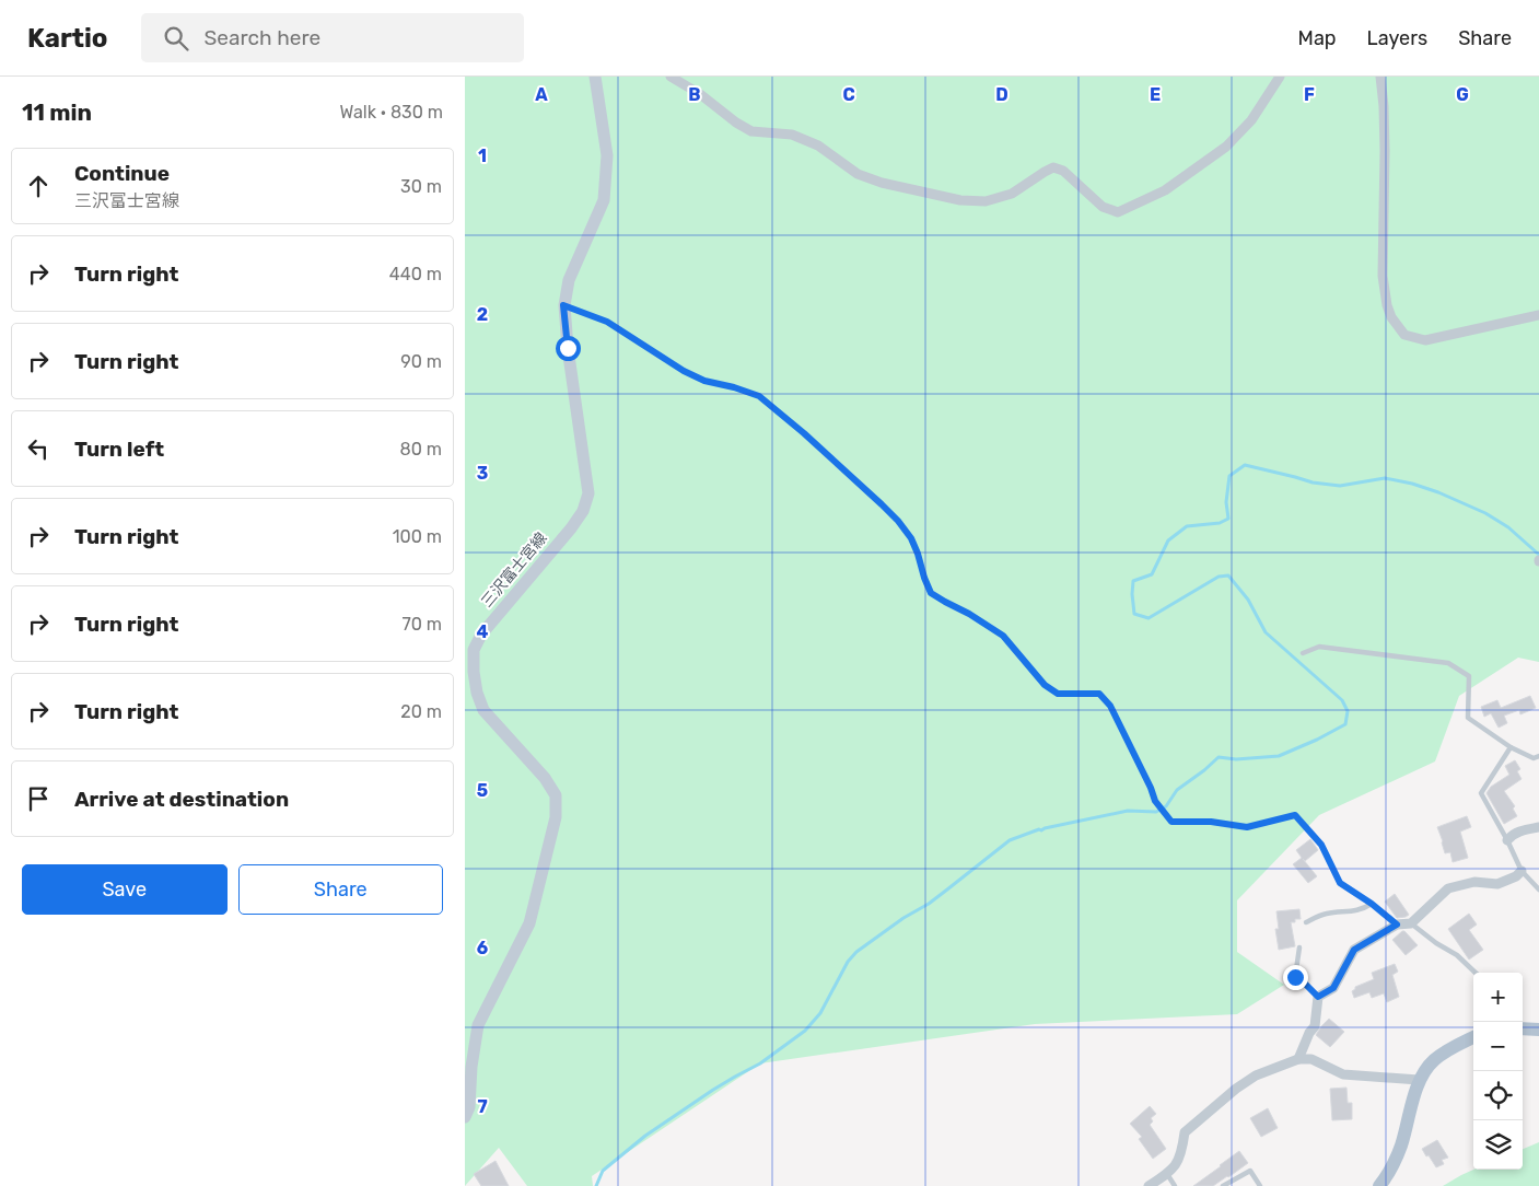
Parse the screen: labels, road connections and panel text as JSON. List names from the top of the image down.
{
  "streets": {
    "main road": ["三沢富士宮線"]
  },
  "page": {
    "header": "Kartio",
    "search": "Search here",
    "nav": ["Map", "Layers", "Share"],
    "heading": ["11 min", "Walk · 830 m"],
    "list": [
      ["Continue", "三沢富士宮線", "30 m"],
      ["Turn right", "440 m"],
      ["Turn right", "90 m"],
      ["Turn left", "80 m"],
      ["Turn right", "100 m"],
      ["Turn right", "70 m"],
      ["Turn right", "20 m"],
      "Arrive at destination"
    ],
    "buttons": ["Save", "Share"],
    "map_buttons": ["+", "−"]
  },
  "grid": {
    "columns": [
      "A",
      "B",
      "C",
      "D",
      "E",
      "F",
      "G"
    ],
    "rows": [
      "1",
      "2",
      "3",
      "4",
      "5",
      "6",
      "7"
    ]
  }
}
